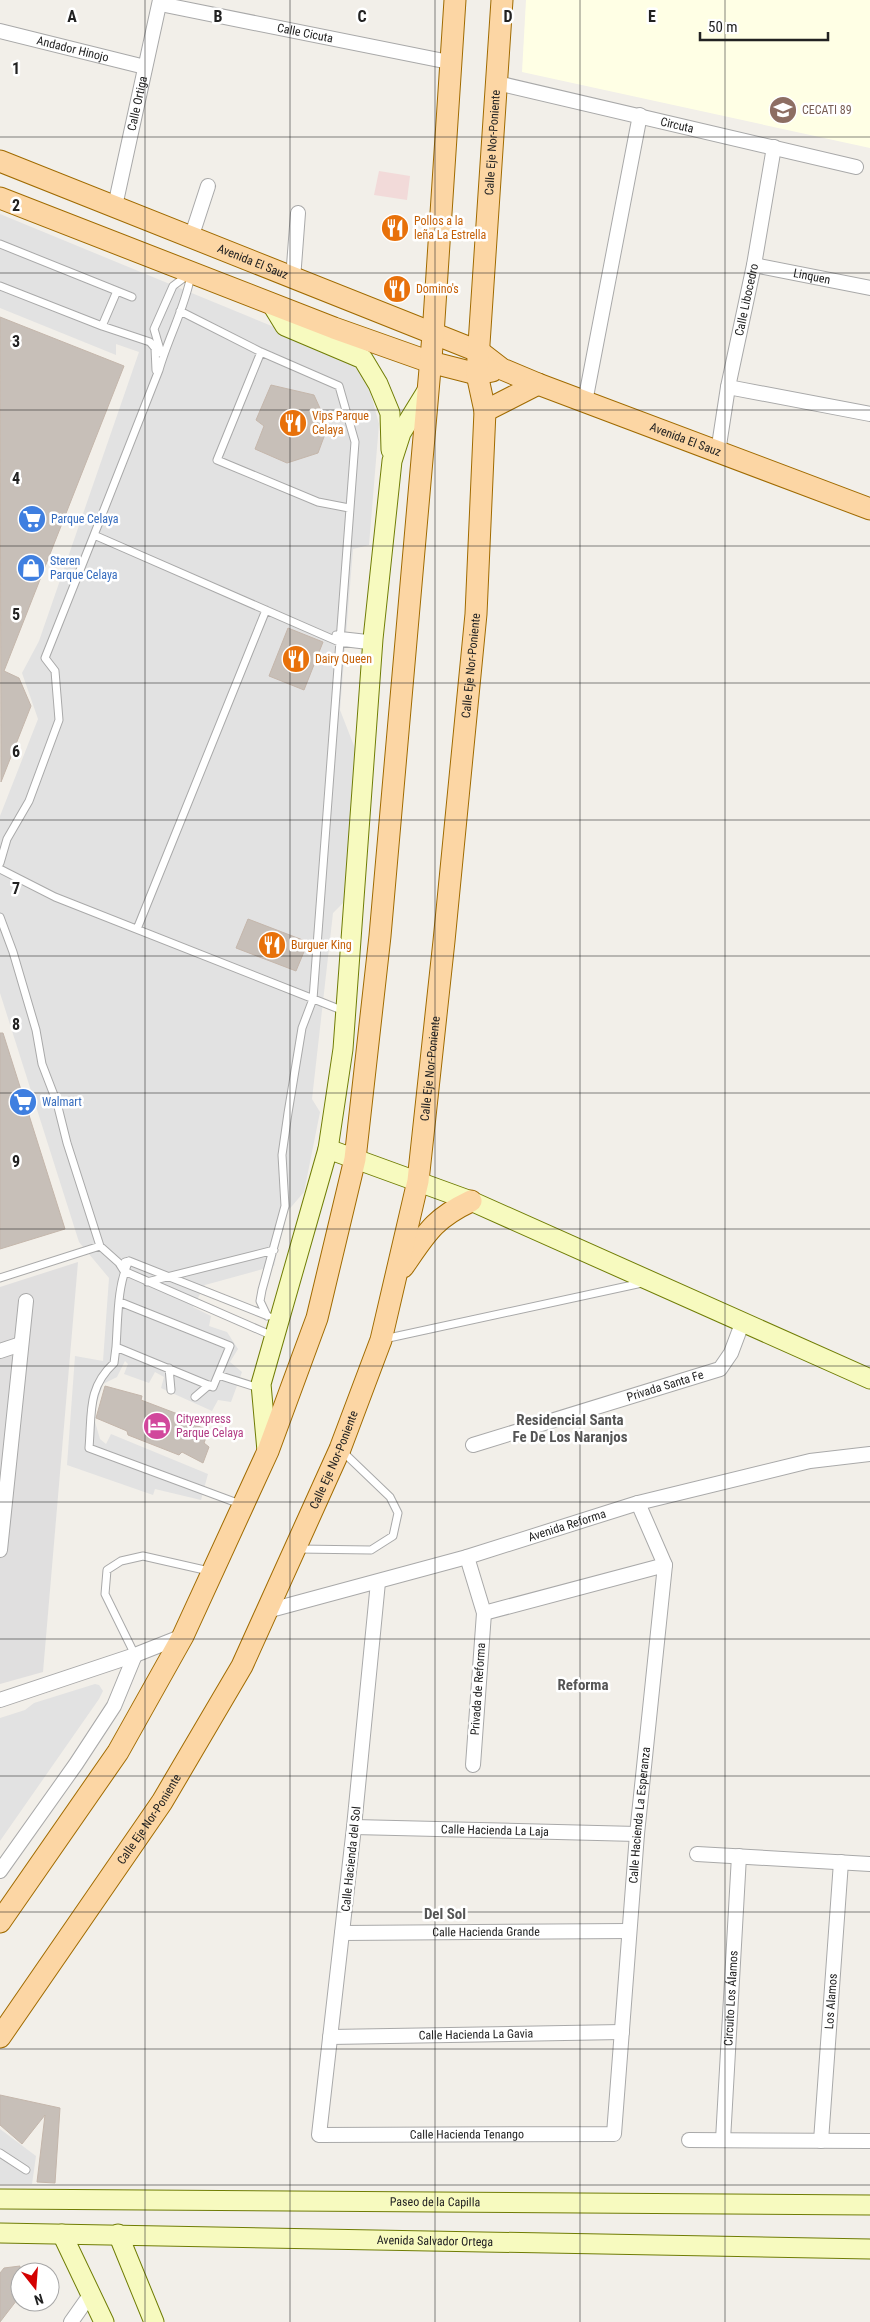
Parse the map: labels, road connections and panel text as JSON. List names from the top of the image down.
{
  "streets": {
    "main road": [
      "Calle Eje Nor-Poniente",
      "Avenida El Sauz",
      "Paseo de la Capilla",
      "Avenida Salvador Ortega"
    ],
    "street": [
      "Calle Cicuta",
      "Andador Hinojo",
      "Calle Ortiga",
      "Circuta",
      "Linquen",
      "Calle Libocedro",
      "Privada Santa Fe",
      "Avenida Reforma",
      "Privada de Reforma",
      "Calle Hacienda La Esperanza",
      "Calle Hacienda La Laja",
      "Calle Hacienda del Sol",
      "Calle Hacienda Grande",
      "Circuito Los Álamos",
      "Los Alamos",
      "Calle Hacienda La Gavia",
      "Calle Hacienda Tenango"
    ]
  },
  "crossings": [
    ["Calle Cicuta", "Calle Ortiga"],
    ["Andador Hinojo", "Calle Ortiga"],
    ["Calle Ortiga", "Avenida El Sauz"],
    ["Circuta", "Calle Eje Nor-Poniente"],
    ["Circuta", "Calle Libocedro"],
    ["Calle Eje Nor-Poniente", "Avenida El Sauz"],
    ["Calle Eje Nor-Poniente", "Avenida Reforma"],
    ["Avenida El Sauz", "Calle Libocedro"],
    ["Linquen", "Calle Libocedro"],
    ["Avenida Reforma", "Calle Hacienda La Esperanza"],
    ["Avenida Reforma", "Calle Hacienda del Sol"],
    ["Calle Hacienda La Esperanza", "Calle Hacienda La Laja"],
    ["Calle Hacienda La Esperanza", "Calle Hacienda Grande"],
    ["Calle Hacienda La Esperanza", "Calle Hacienda La Gavia"],
    ["Calle Hacienda La Esperanza", "Calle Hacienda Tenango"],
    ["Calle Hacienda La Laja", "Calle Hacienda del Sol"],
    ["Calle Hacienda del Sol", "Calle Hacienda Grande"],
    ["Calle Hacienda del Sol", "Calle Hacienda La Gavia"],
    ["Calle Hacienda del Sol", "Calle Hacienda Tenango"]
  ],
  "districts": ["Residencial Santa Fe De Los Naranjos", "Reforma", "Del Sol"],
  "places": {
    "school or university": ["CECATI 89"],
    "restaurant": [
      "Pollos a la leña La Estrella",
      "Domino's",
      "Vips Parque Celaya",
      "Dairy Queen",
      "Burguer King"
    ],
    "supermarket": ["Parque Celaya", "Walmart"],
    "shop": ["Steren Parque Celaya"],
    "hotel": ["Cityexpress Parque Celaya"]
  },
  "scale_bar": "50 m",
  "north": "bottom",
  "grid": {
    "columns": [
      "A",
      "B",
      "C",
      "D",
      "E"
    ],
    "rows": [
      "1",
      "2",
      "3",
      "4",
      "5",
      "6",
      "7",
      "8",
      "9"
    ]
  }
}
